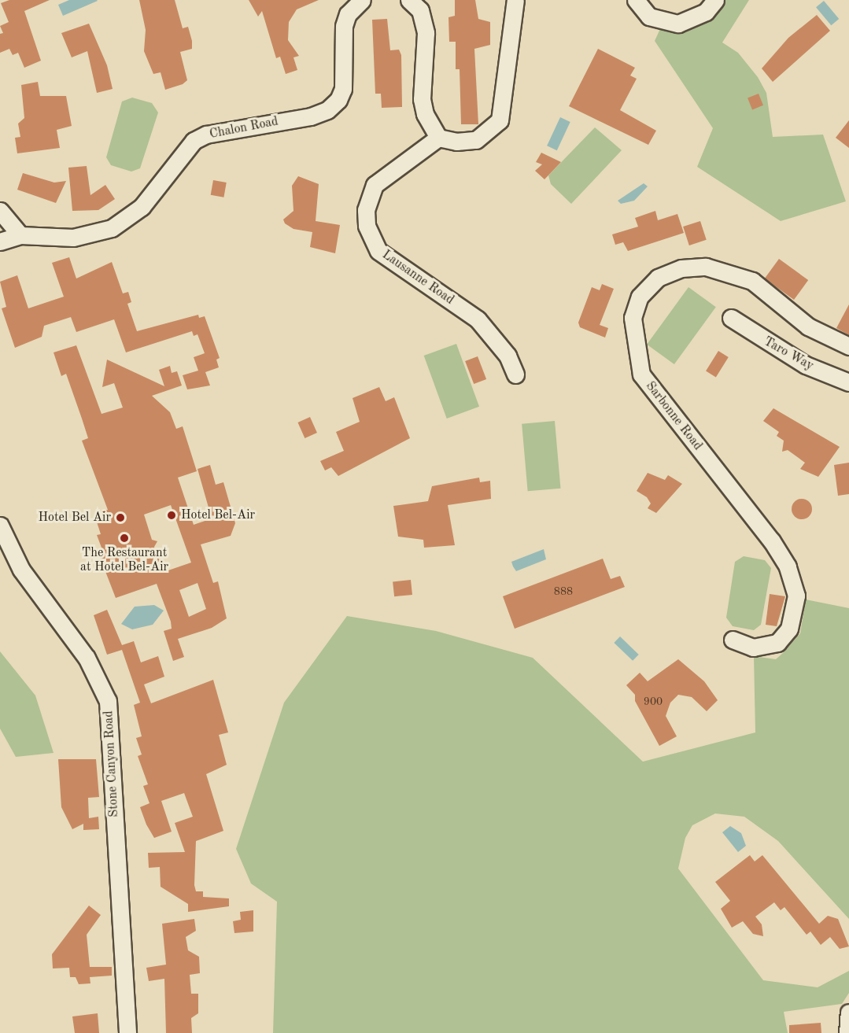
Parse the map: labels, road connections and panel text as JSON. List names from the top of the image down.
{
  "streets": {
    "street": [
      "Chalon Road",
      "Lausanne Road",
      "Taro Way",
      "Sarbonne Road",
      "Stone Canyon Road"
    ]
  },
  "places": ["Hotel Bel-Air", "Hotel Bel Air", "The Restaurant at Hotel Bel-Air"],
  "house_numbers": ["888", "900"]
}
